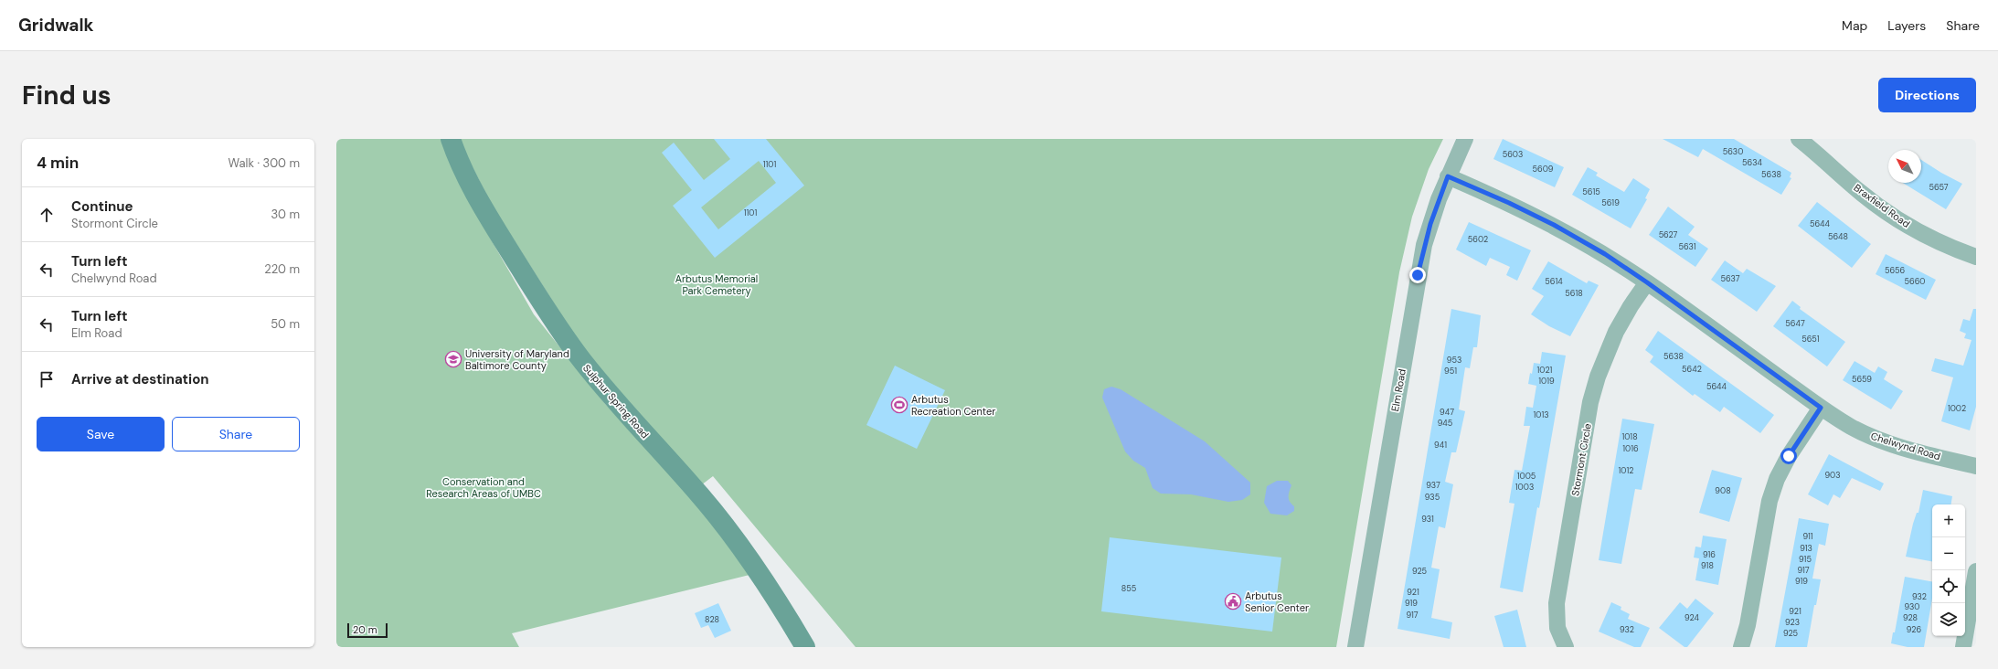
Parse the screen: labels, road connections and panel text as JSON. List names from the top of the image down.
{
  "streets": {
    "main road": ["Sulphur Spring Road"],
    "street": [
      "Braxfield Road",
      "Elm Road",
      "Chelwynd Road",
      "Stormont Circle"
    ]
  },
  "crossings": [
    ["Elm Road", "Chelwynd Road"],
    ["Chelwynd Road", "Stormont Circle"]
  ],
  "parks": ["Arbutus Memorial Park Cemetery", "Conservation and Research Areas of UMBC"],
  "places": {
    "school or university": ["University of Maryland Baltimore County"],
    "sports": ["Arbutus Recreation Center"],
    "public building": ["Arbutus Senior Center"]
  },
  "house_numbers": [
    "5630",
    "5603",
    "5634",
    "1101",
    "5609",
    "5638",
    "5657",
    "5615",
    "5619",
    "1101",
    "5644",
    "5627",
    "5648",
    "5602",
    "5631",
    "5656",
    "5637",
    "5614",
    "5660",
    "5618",
    "5647",
    "5651",
    "5638",
    "953",
    "5642",
    "1021",
    "951",
    "5659",
    "1019",
    "5644",
    "1002",
    "947",
    "1013",
    "945",
    "1018",
    "941",
    "1016",
    "1012",
    "903",
    "1005",
    "937",
    "1003",
    "908",
    "935",
    "931",
    "911",
    "913",
    "916",
    "915",
    "918",
    "917",
    "925",
    "919",
    "855",
    "921",
    "932",
    "919",
    "930",
    "921",
    "917",
    "924",
    "928",
    "828",
    "923",
    "932",
    "926",
    "925"
  ],
  "scale_bar": "20 m",
  "north": "top left",
  "page": {
    "header": "Gridwalk",
    "nav": ["Map", "Layers", "Share"],
    "buttons": [
      "Directions",
      ["Save", "Share"]
    ],
    "title": "Find us",
    "heading": ["4 min", "Walk · 300 m"],
    "list": [
      ["Continue", "Stormont Circle", "30 m"],
      ["Turn left", "Chelwynd Road", "220 m"],
      ["Turn left", "Elm Road", "50 m"],
      "Arrive at destination"
    ],
    "map_buttons": ["+", "−"],
    "scale": "20 m"
  }
}
